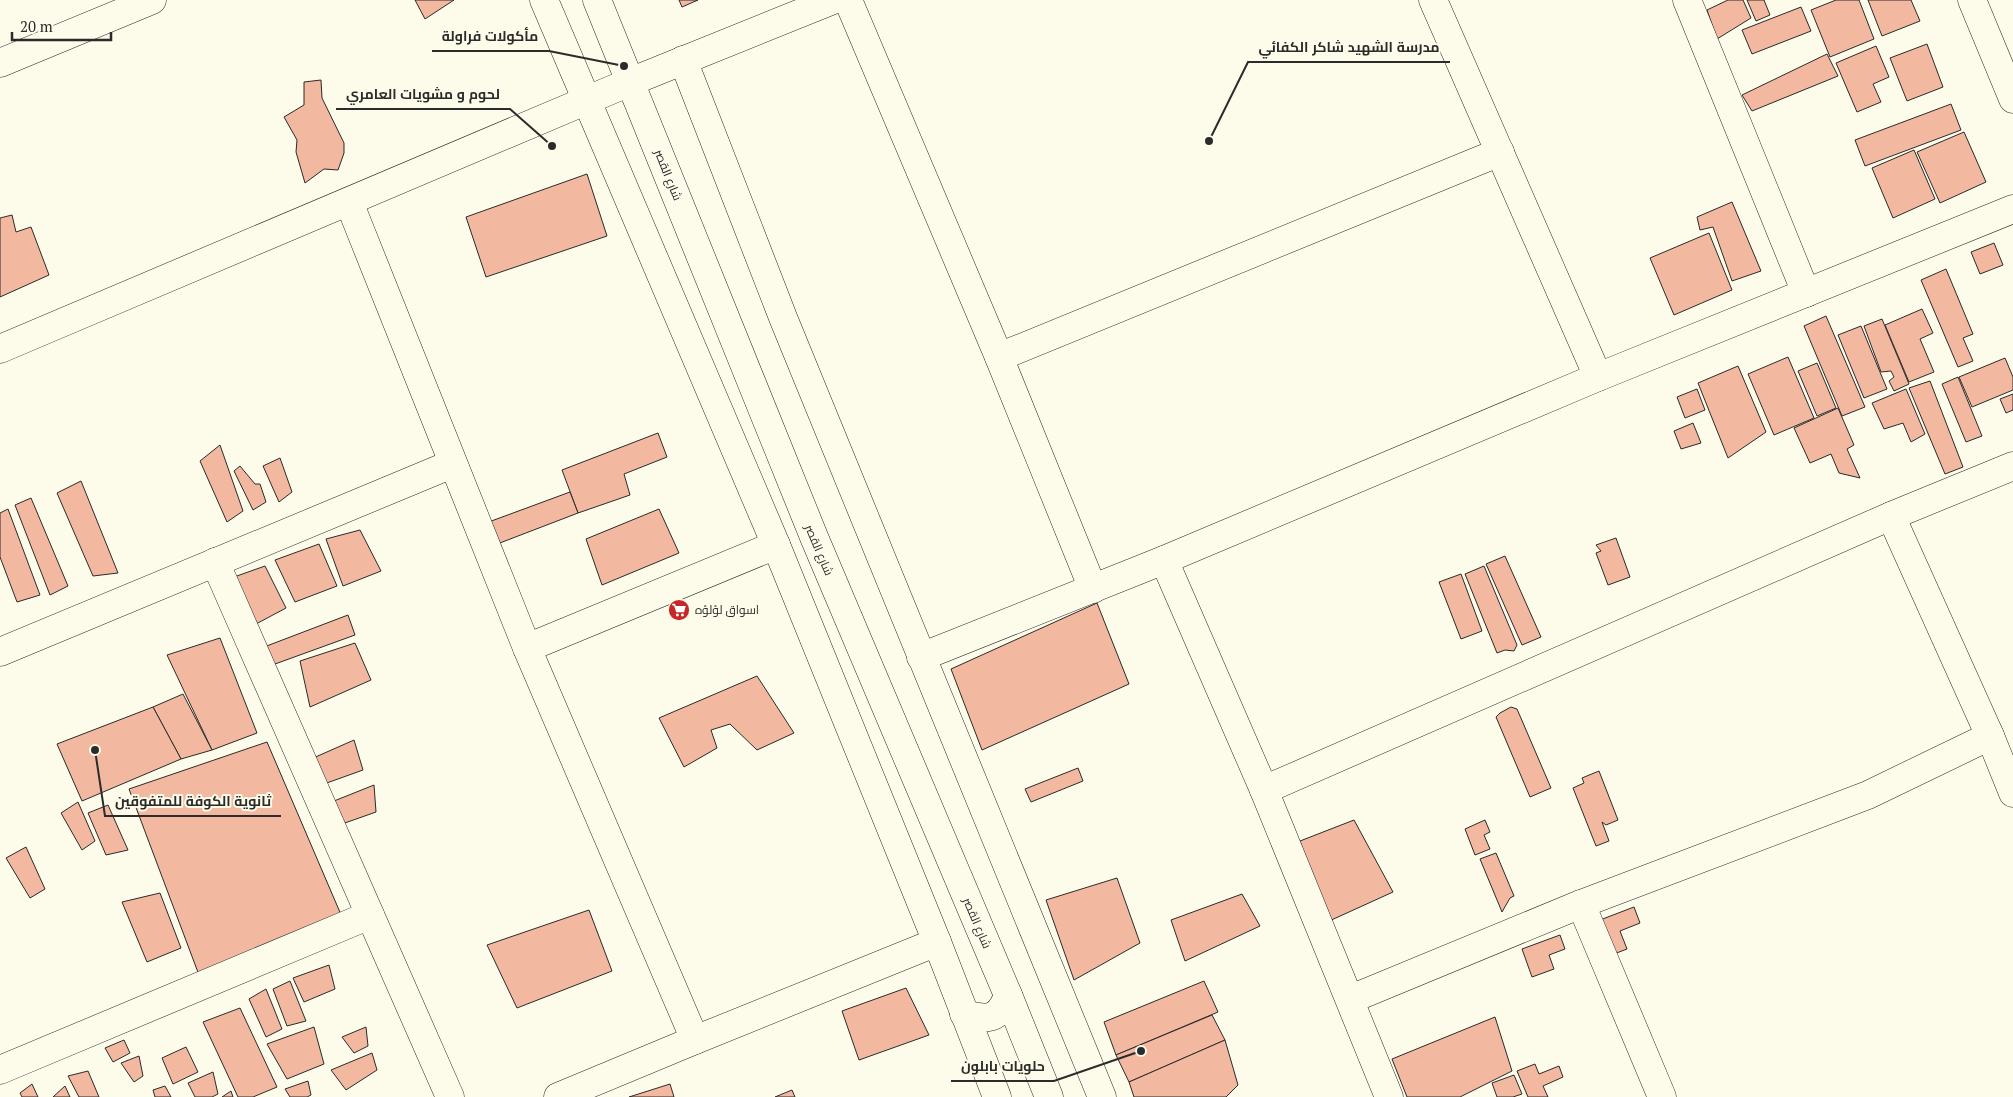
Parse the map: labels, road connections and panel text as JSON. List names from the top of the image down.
{
  "streets": {
    "street": ["شارع القصر"]
  },
  "places": {
    "other": [
      "مأكولات فراولة",
      "مدرسة الشهيد شاكر الكفائي",
      "لحوم و مشويات العامري",
      "ثانوية الكوفة للمتفوقين",
      "حلويات بابلون"
    ],
    "supermarket": ["اسواق لؤلؤه"]
  },
  "scale_bar": "20 m"
}
